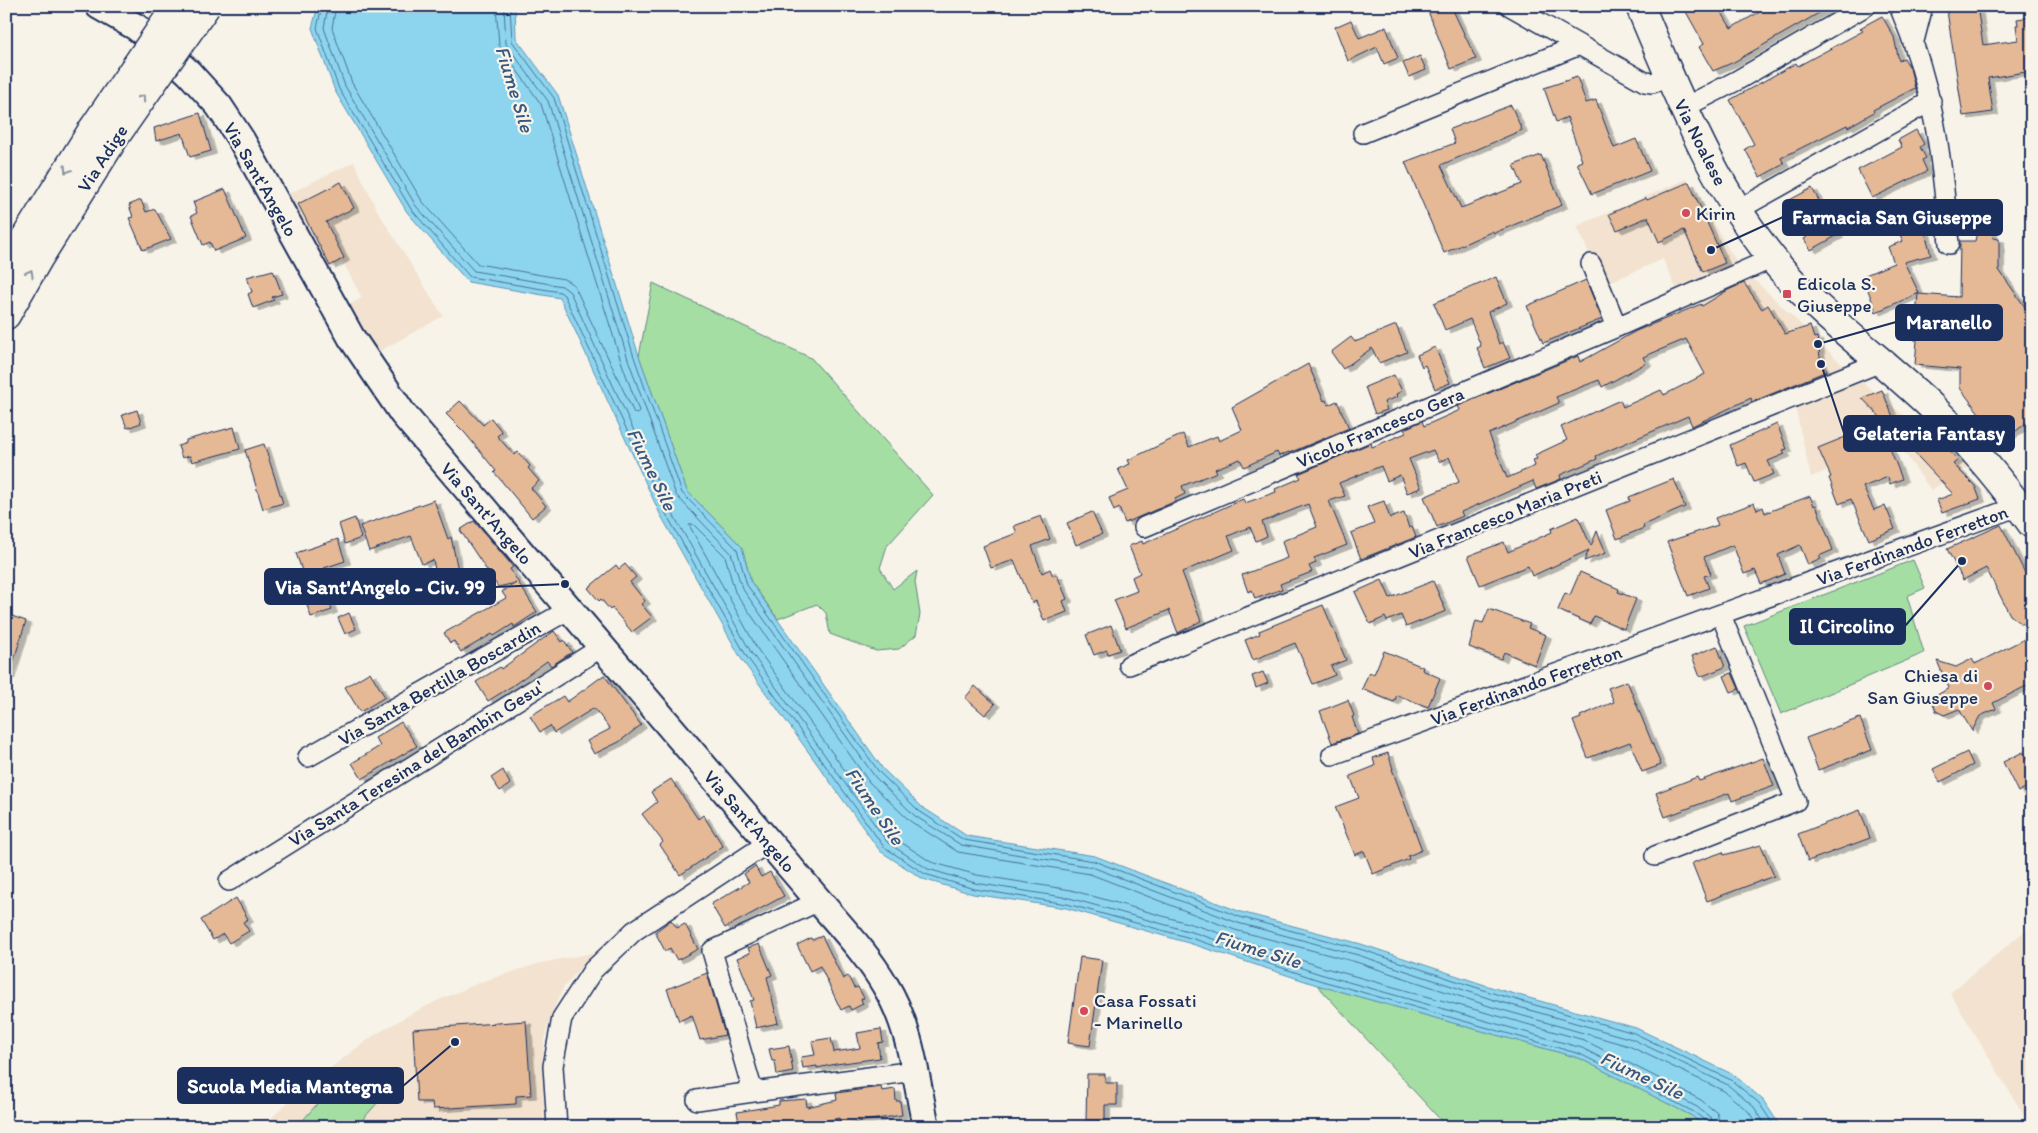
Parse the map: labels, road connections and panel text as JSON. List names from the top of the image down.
{
  "streets": {
    "main road": ["Via Noalese", "Via Adige"],
    "street": [
      "Via Sant'Angelo",
      "Vicolo Francesco Gera",
      "Via Francesco Maria Preti",
      "Via Ferdinando Ferretton",
      "Via Santa Bertilla Boscardin",
      "Via Santa Teresina del Bambin Gesu'"
    ]
  },
  "crossings": [
    ["Via Noalese", "Vicolo Francesco Gera"],
    ["Via Noalese", "Via Francesco Maria Preti"],
    ["Via Noalese", "Via Ferdinando Ferretton"],
    ["Via Sant'Angelo", "Via Santa Bertilla Boscardin"],
    ["Via Sant'Angelo", "Via Santa Teresina del Bambin Gesu'"]
  ],
  "water": ["Fiume Sile"],
  "places": {
    "other": [
      "Kirin",
      "Farmacia San Giuseppe",
      "Maranello",
      "Gelateria Fantasy",
      "Il Circolino",
      "Via Sant'Angelo - Civ. 99",
      "Chiesa di San Giuseppe",
      "Casa Fossati - Marinello",
      "Scuola Media Mantegna"
    ],
    "transit": ["Edicola S. Giuseppe"]
  }
}
